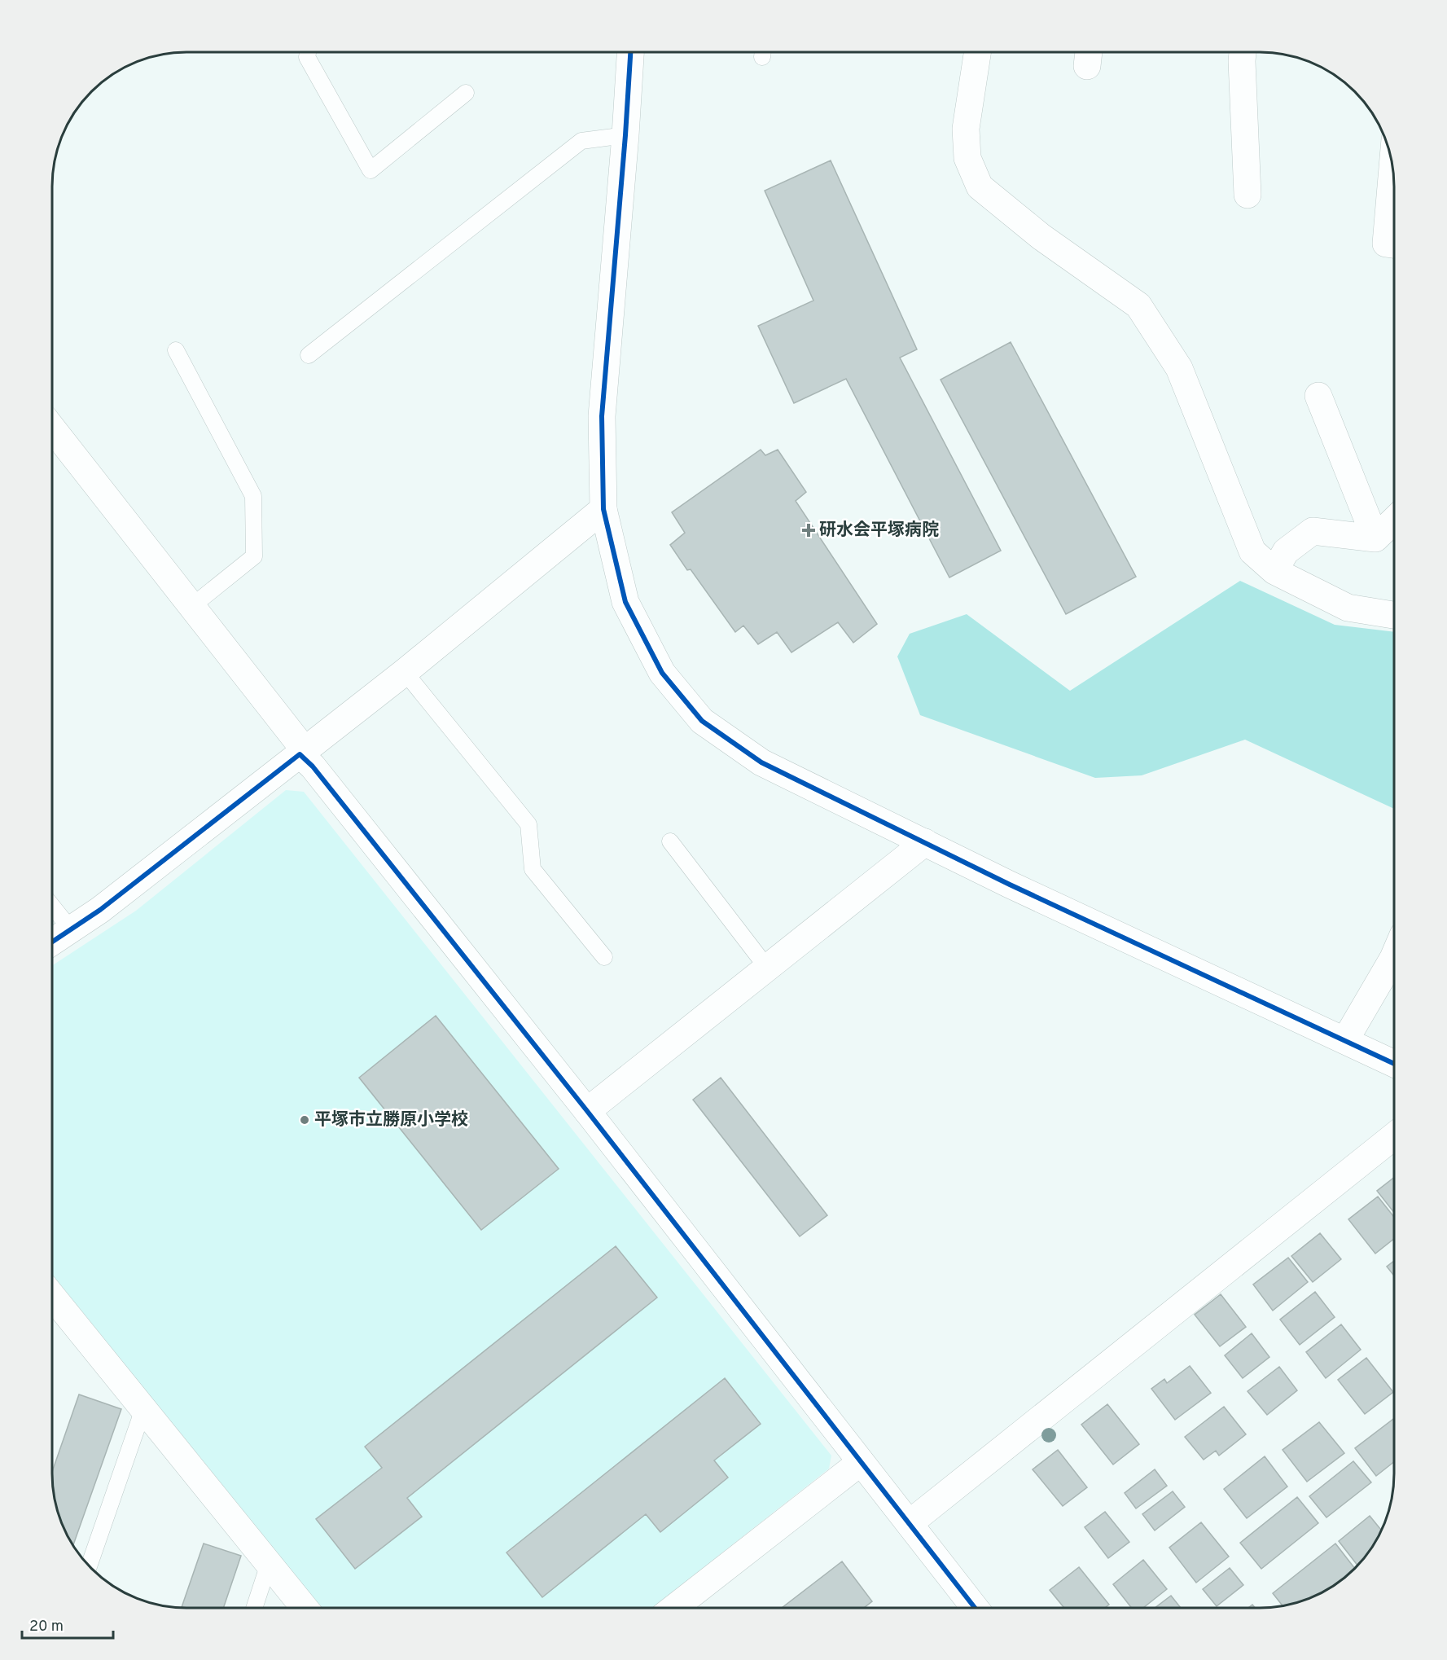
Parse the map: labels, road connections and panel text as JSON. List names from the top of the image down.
{
  "places": {
    "health": ["研水会平塚病院"],
    "other": ["平塚市立勝原小学校"]
  },
  "scale_bar": "20 m"
}
